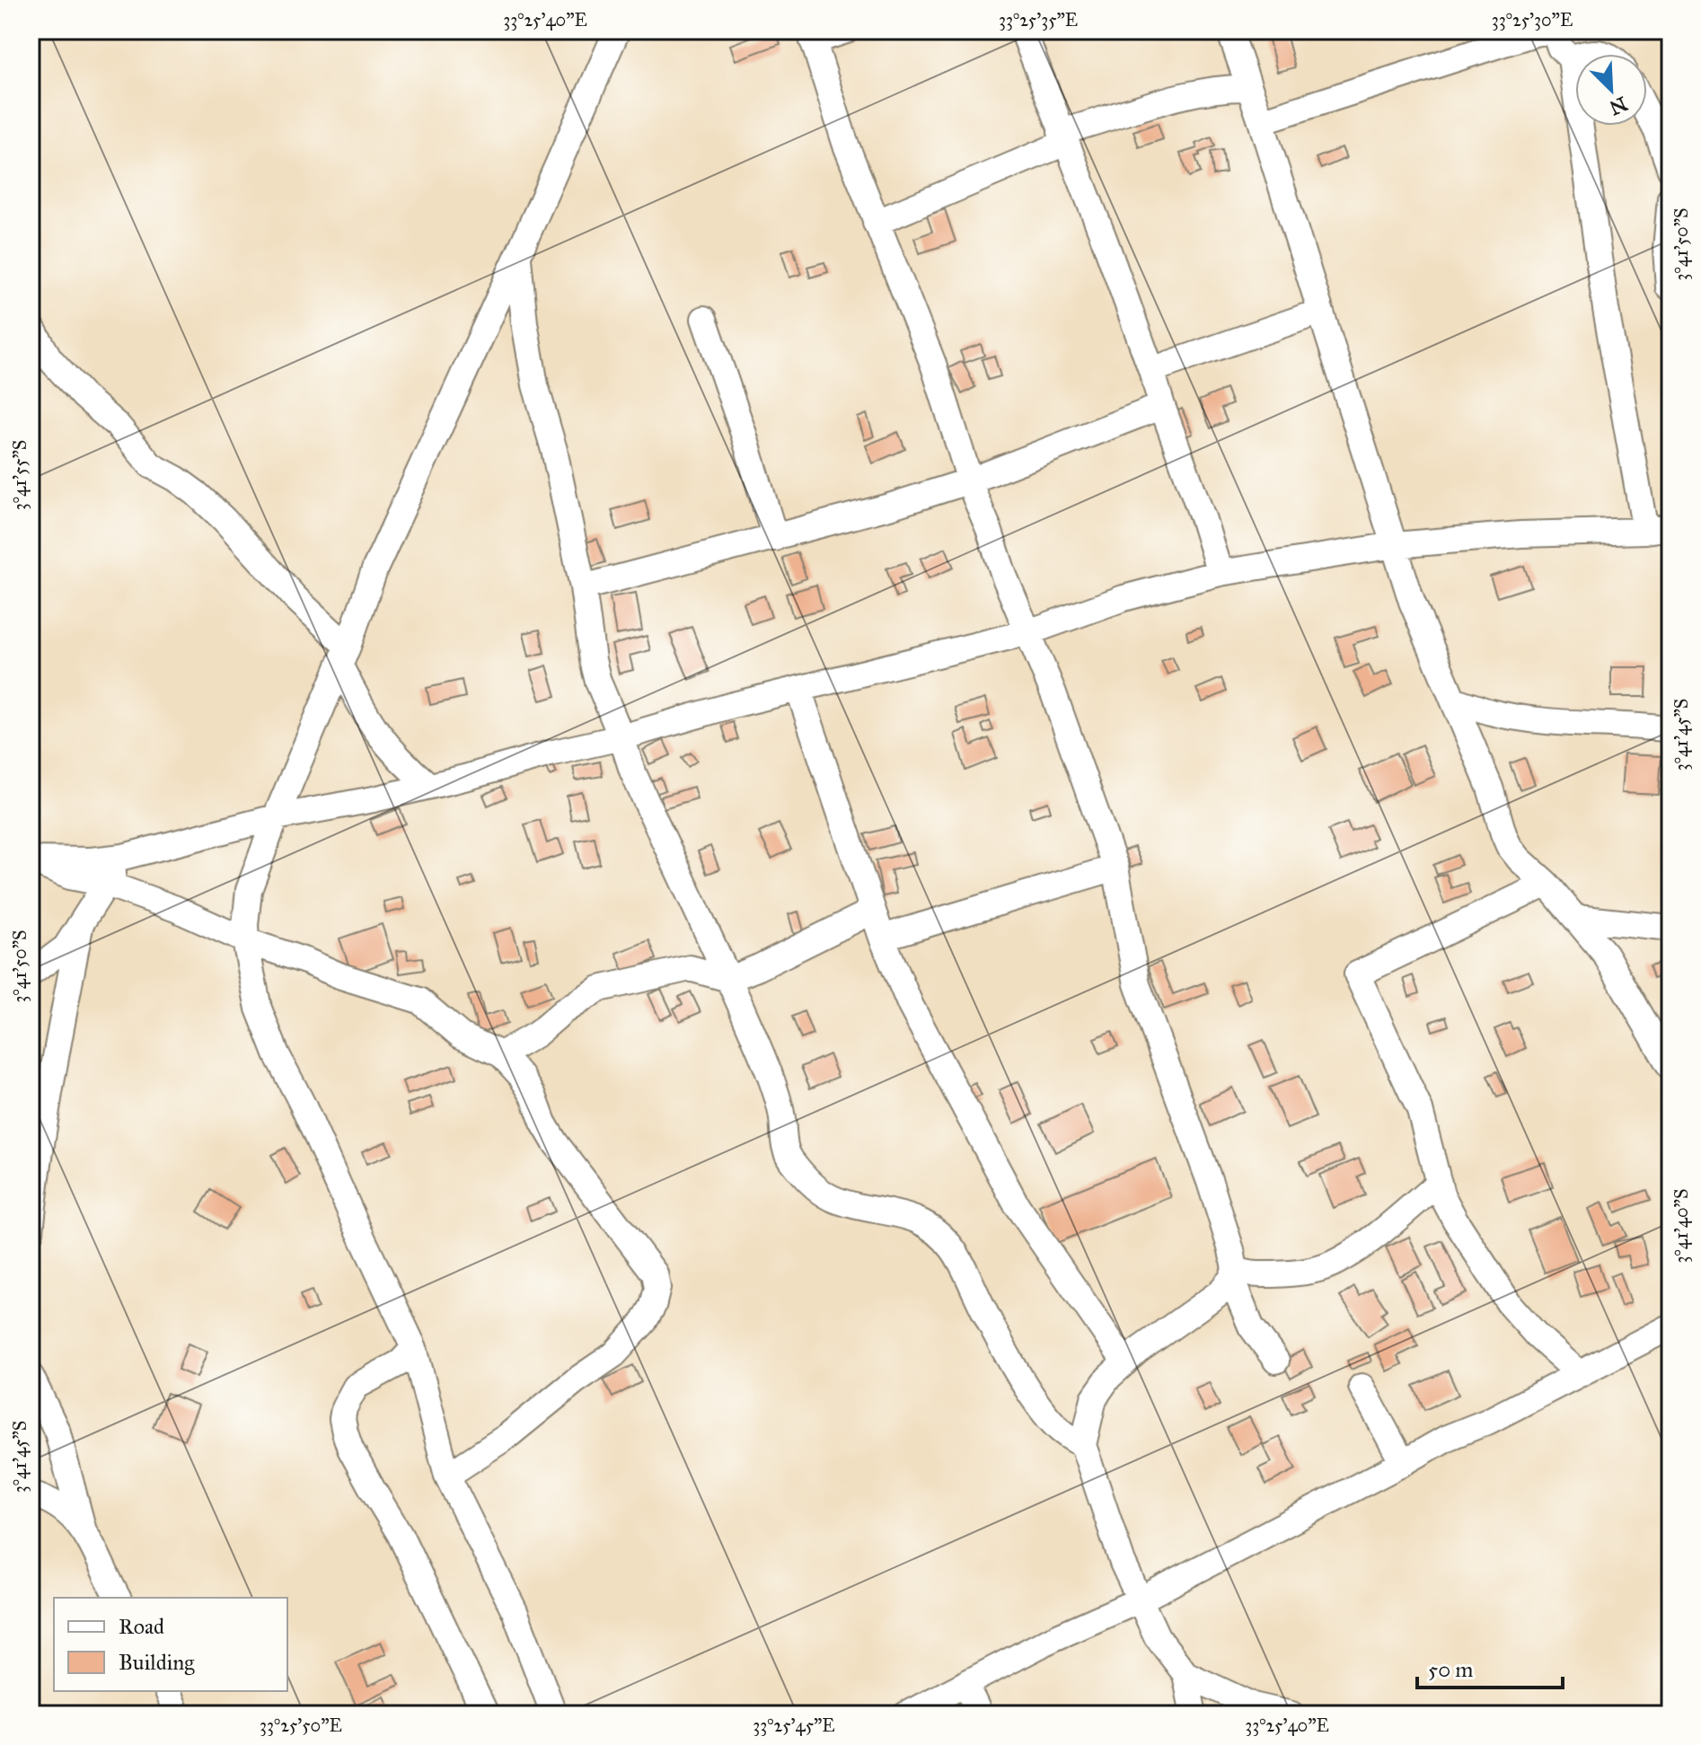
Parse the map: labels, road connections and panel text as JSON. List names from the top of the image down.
{
  "legend": ["Road", "Building"],
  "scale_bar": "50 m",
  "north": "bottom right",
  "coordinates": [
    "33°25'40\"E",
    "33°25'35\"E",
    "33°25'30\"E",
    "3°41'50\"S",
    "3°41'55\"S",
    "3°41'45\"S",
    "3°41'40\"S",
    "33°25'50\"E",
    "33°25'45\"E"
  ]
}
